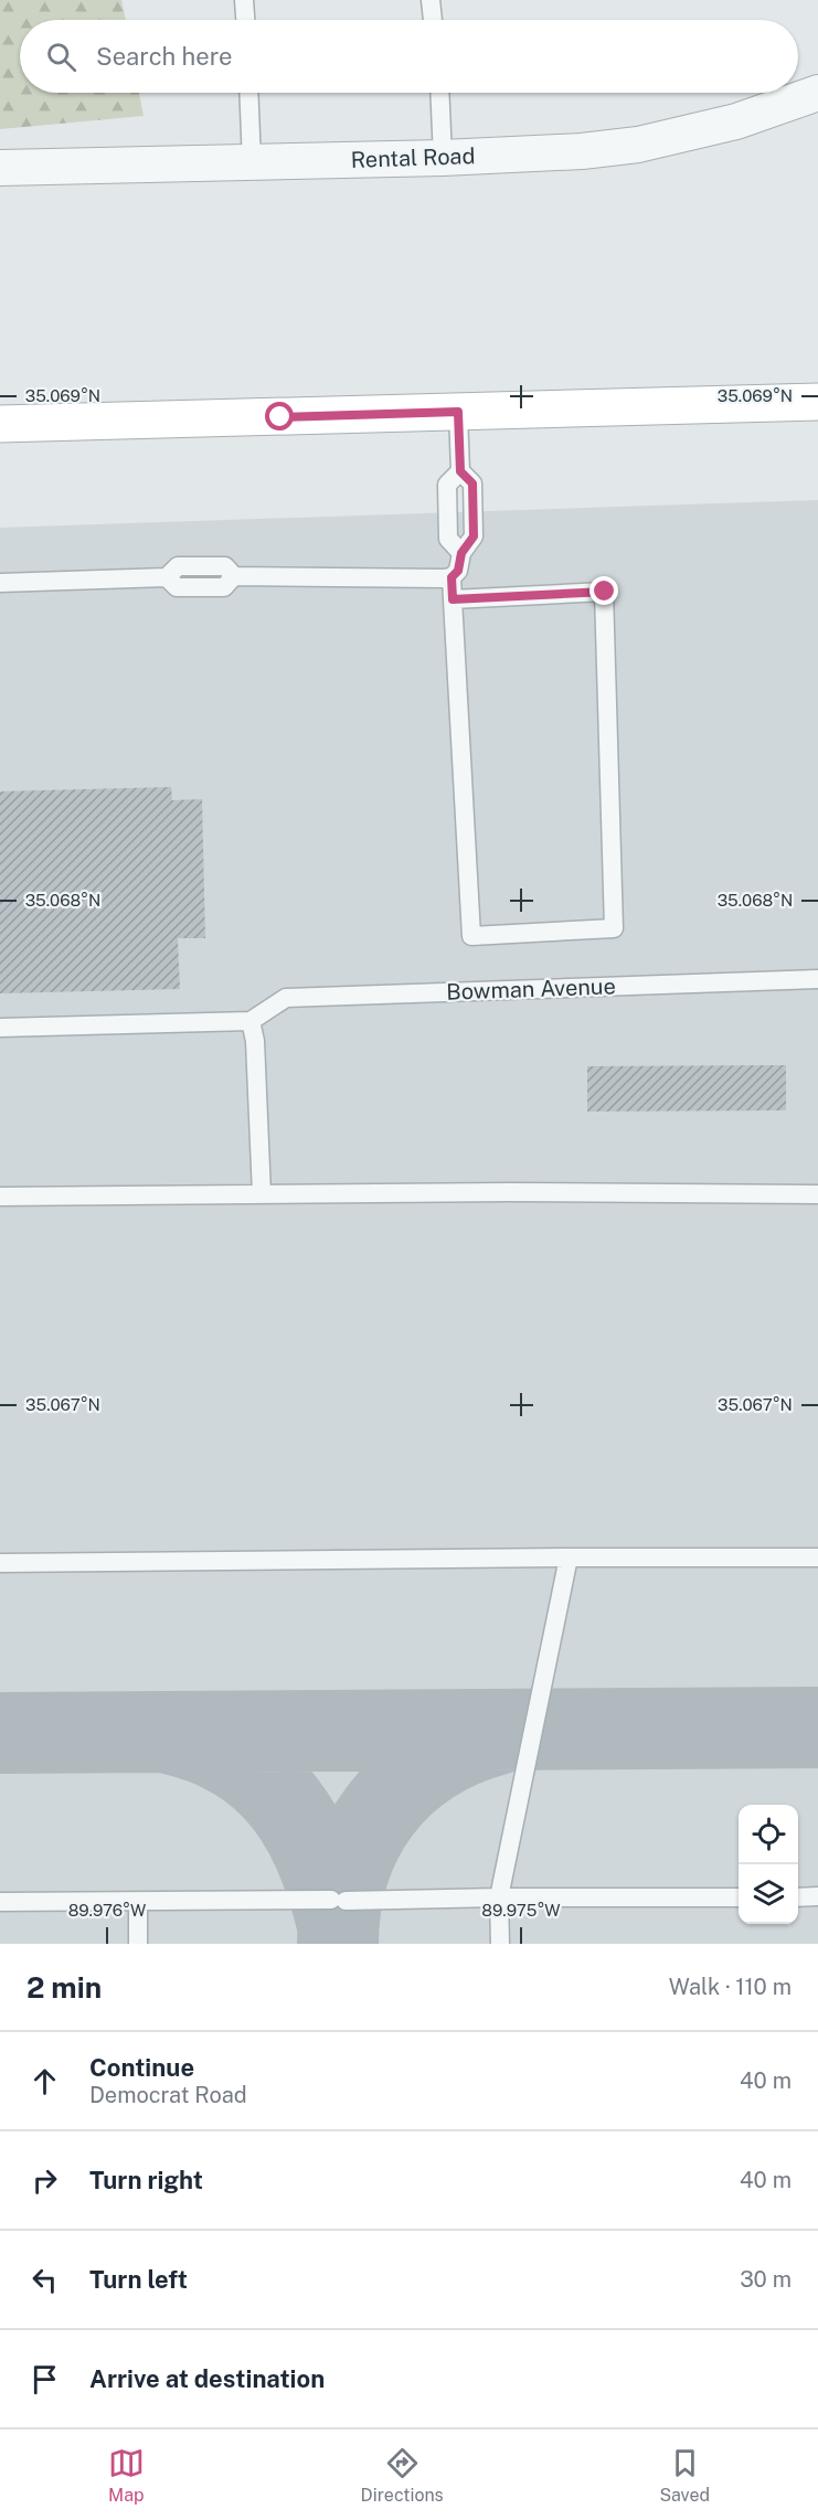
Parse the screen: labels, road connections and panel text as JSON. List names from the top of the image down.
{
  "streets": {
    "street": ["Rental Road"],
    "lane": ["Bowman Avenue"]
  },
  "page": {
    "search": "Search here",
    "heading": ["2 min", "Walk · 110 m"],
    "list": [
      ["Continue", "Democrat Road", "40 m"],
      ["Turn right", "40 m"],
      ["Turn left", "30 m"],
      "Arrive at destination"
    ],
    "nav": ["Map", "Directions", "Saved"]
  },
  "coordinates": [
    "35.069°N",
    "35.068°N",
    "35.067°N",
    "89.976°W",
    "89.975°W"
  ]
}
